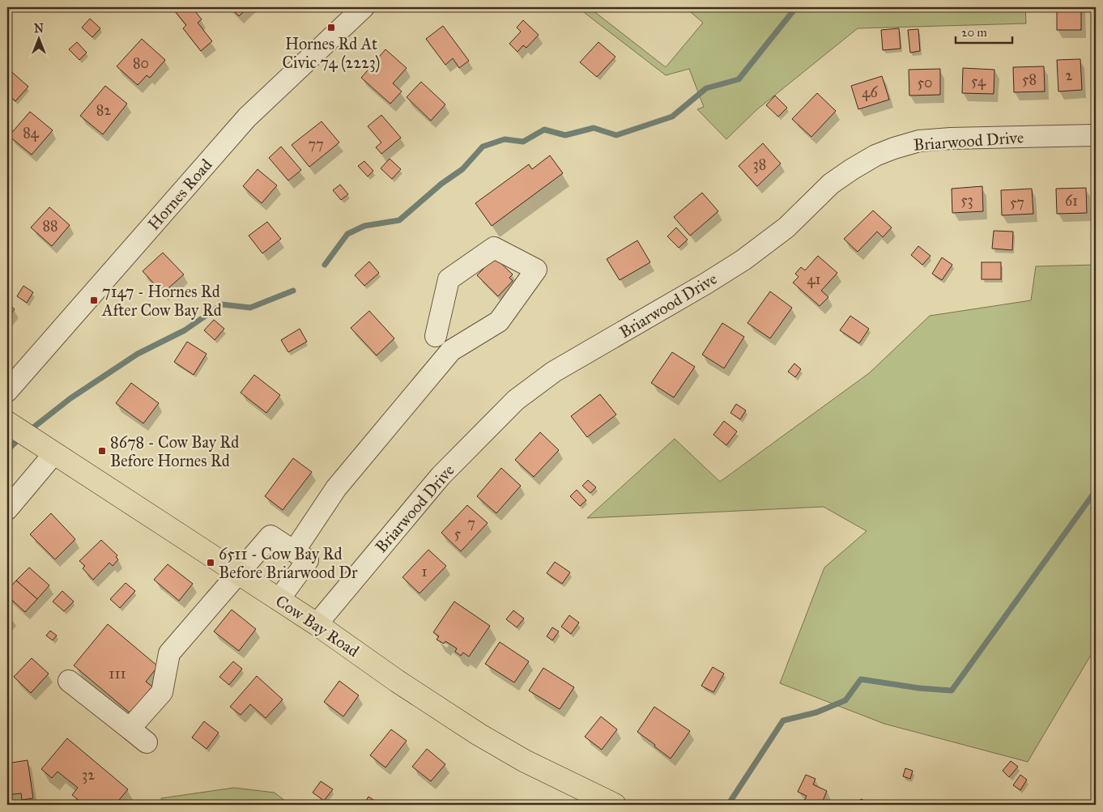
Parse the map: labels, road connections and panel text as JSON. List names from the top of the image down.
{
  "streets": {
    "main road": ["Cow Bay Road"],
    "street": ["Briarwood Drive", "Hornes Road"]
  },
  "crossings": [
    ["Briarwood Drive", "Cow Bay Road"]
  ],
  "places": {
    "transit": [
      "Hornes Rd At Civic 74 (2223)",
      "7147 - Hornes Rd After Cow Bay Rd",
      "8678 - Cow Bay Rd Before Hornes Rd",
      "6511 - Cow Bay Rd Before Briarwood Dr"
    ]
  },
  "house_numbers": [
    "80",
    "2",
    "58",
    "54",
    "50",
    "46",
    "82",
    "84",
    "77",
    "38",
    "53",
    "61",
    "57",
    "88",
    "41",
    "7",
    "5",
    "1",
    "111",
    "32"
  ],
  "scale_bar": "20 m",
  "north": "top"
}
